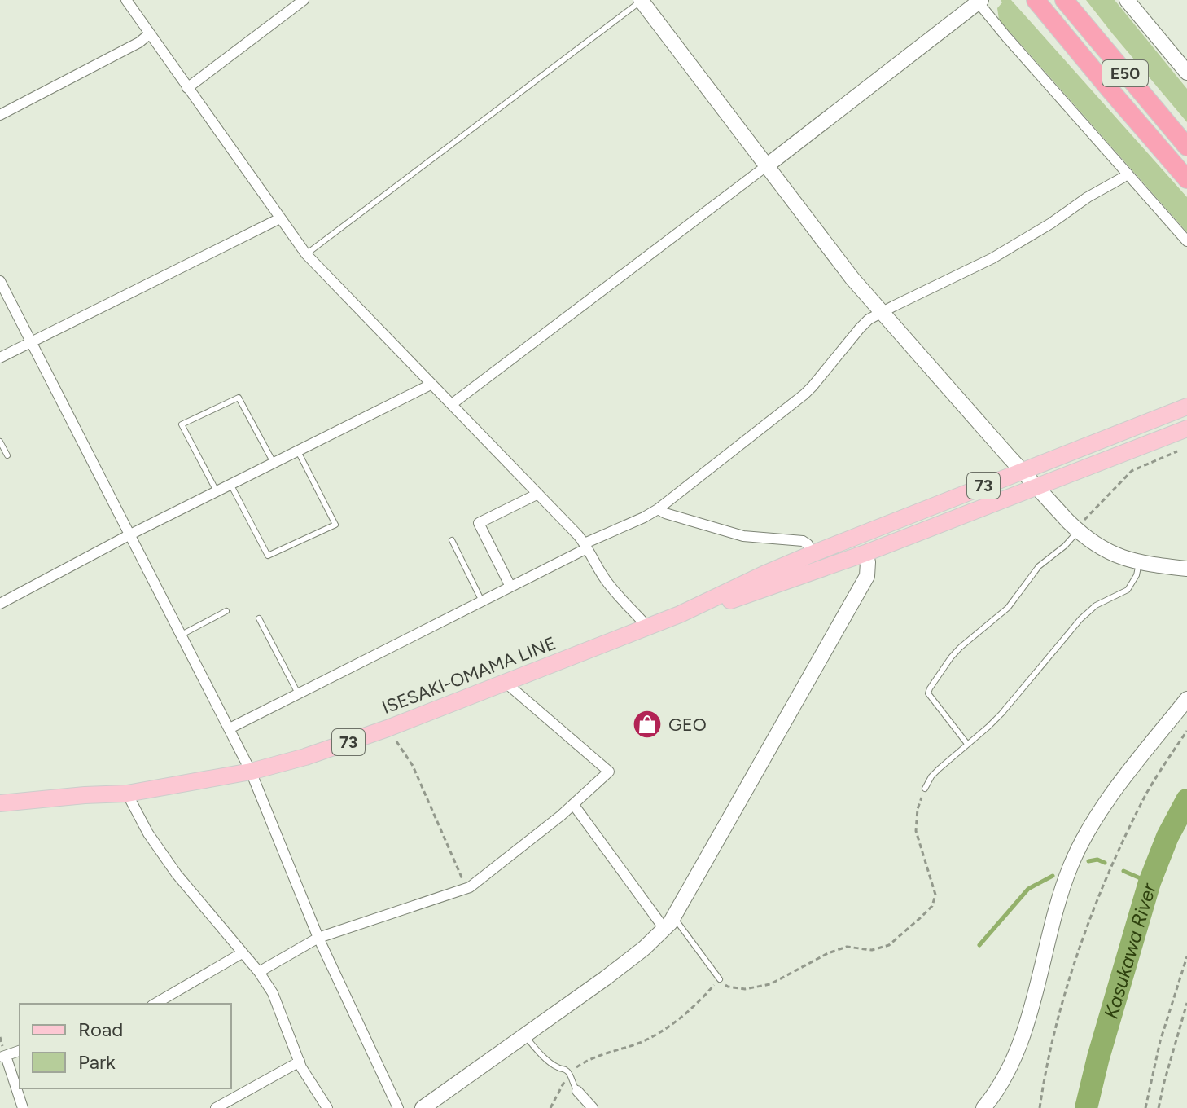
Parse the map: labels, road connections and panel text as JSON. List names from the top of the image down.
{
  "streets": {
    "highway": ["E50"],
    "main road": ["73", "ISESAKI-OMAMA LINE"]
  },
  "water": ["Kasukawa River"],
  "places": {
    "shop": ["GEO"]
  },
  "legend": ["Road", "Park"]
}
